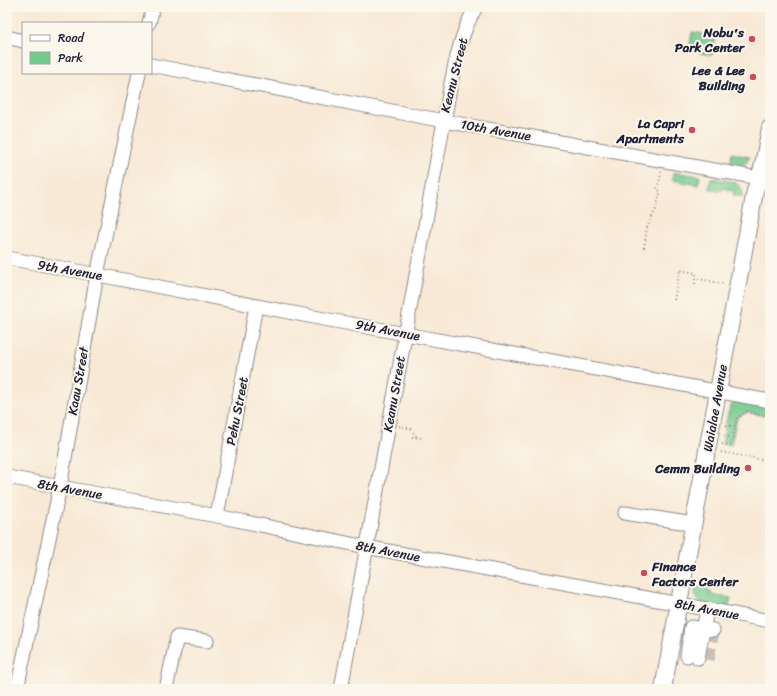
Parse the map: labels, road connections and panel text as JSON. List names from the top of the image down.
{
  "streets": {
    "main road": ["Waialae Avenue"],
    "street": [
      "Keanu Street",
      "10th Avenue",
      "9th Avenue",
      "Kaau Street",
      "Pehu Street",
      "8th Avenue"
    ]
  },
  "crossings": [
    ["Keanu Street", "10th Avenue"],
    ["Keanu Street", "9th Avenue"],
    ["Keanu Street", "8th Avenue"],
    ["10th Avenue", "Waialae Avenue"],
    ["9th Avenue", "Kaau Street"],
    ["9th Avenue", "Waialae Avenue"],
    ["9th Avenue", "Pehu Street"],
    ["Kaau Street", "8th Avenue"],
    ["Waialae Avenue", "8th Avenue"],
    ["Pehu Street", "8th Avenue"]
  ],
  "places": [
    "Nobu's Park Center",
    "Lee & Lee Building",
    "La Capri Apartments",
    "Cemm Building",
    "Finance Factors Center"
  ],
  "legend": ["Road", "Park"]
}
